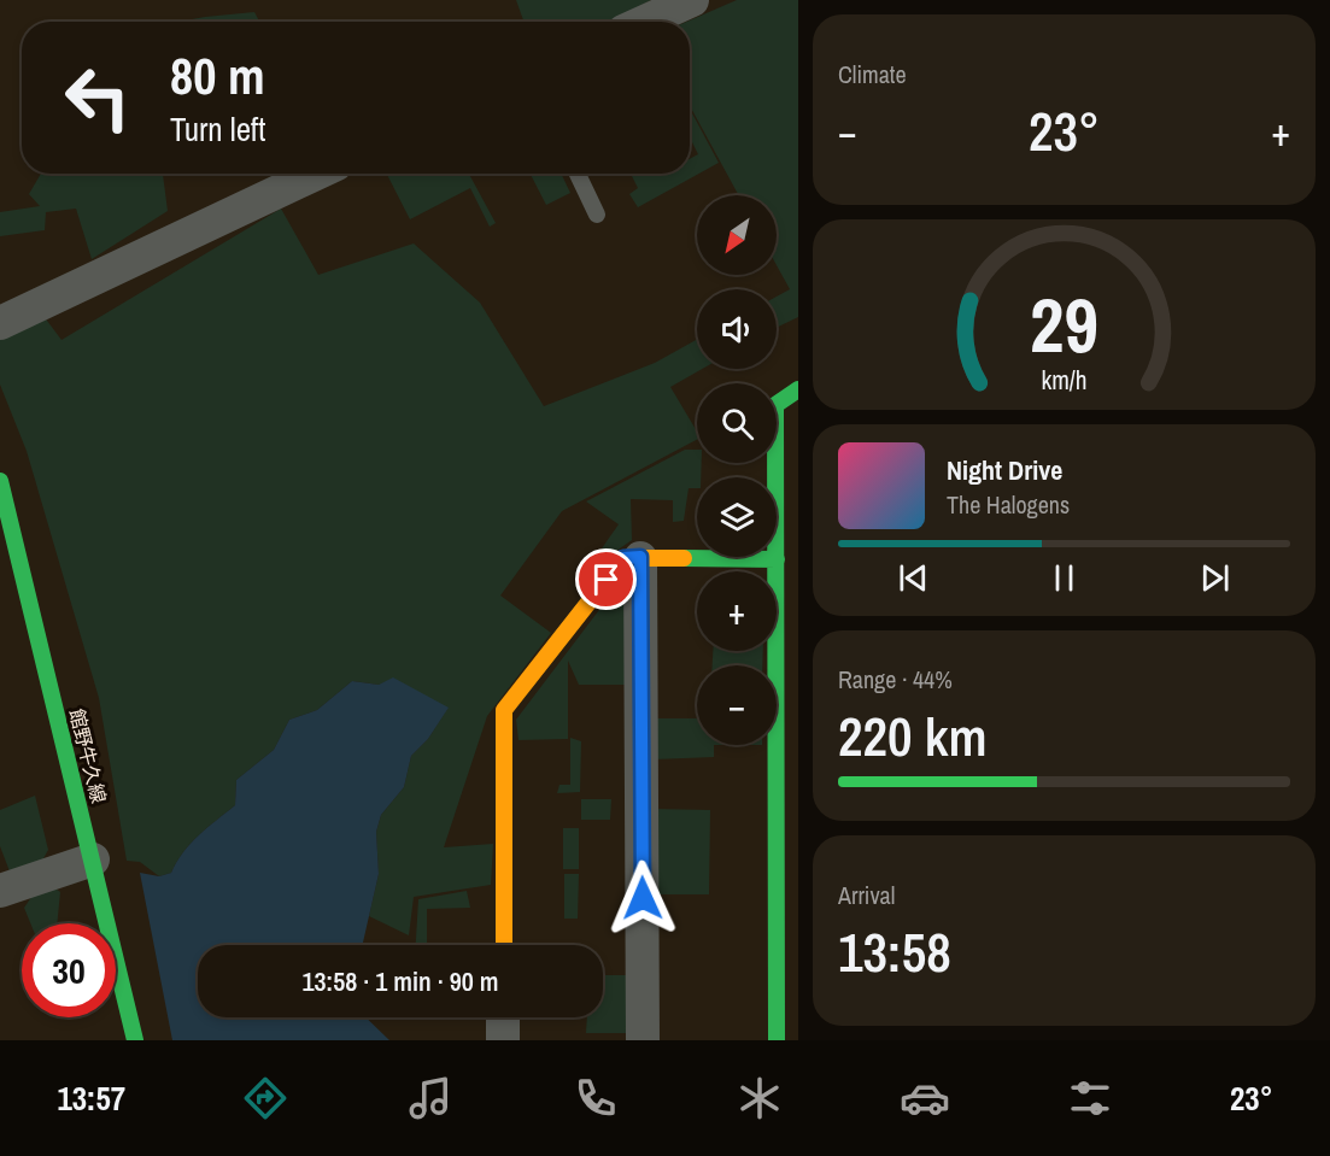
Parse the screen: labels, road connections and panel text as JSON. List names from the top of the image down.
{
  "streets": {
    "street": ["館野牛久線"]
  },
  "north": "bottom left",
  "page": {
    "tile": [
      "Climate",
      ["Range · 44%", "220 km"],
      ["Arrival", "13:58"]
    ],
    "turn": ["80 m", "Turn left"],
    "heat": ["−", "23°", "+"],
    "map_buttons": ["+", "−"],
    "song": ["Night Drive", "The Halogens"],
    "limit": "30",
    "trip": "13:58 · 1 min · 90 m",
    "tabs": ["13:57", "23°"],
    "gauge": ["29", "km/h"]
  }
}
